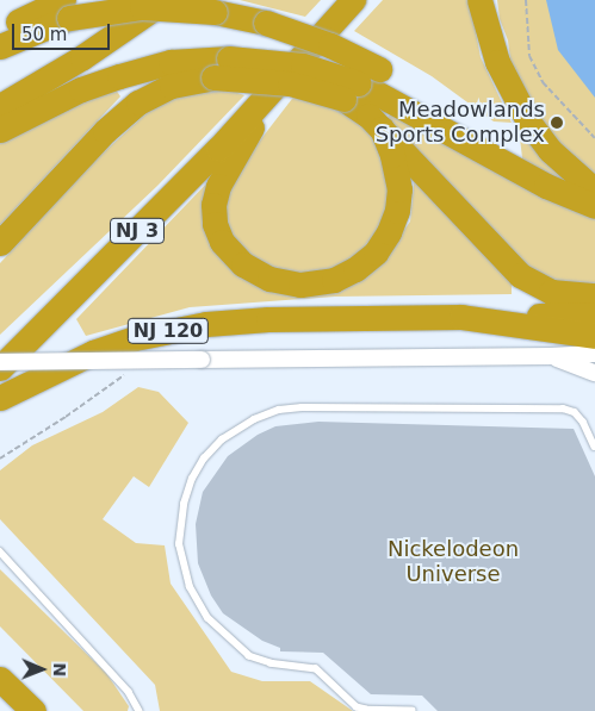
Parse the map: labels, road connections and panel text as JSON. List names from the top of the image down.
{
  "streets": {
    "highway": ["NJ 3", "NJ 120"]
  },
  "parks": ["Nickelodeon Universe"],
  "places": ["Meadowlands Sports Complex"],
  "scale_bar": "50 m",
  "north": "right"
}
